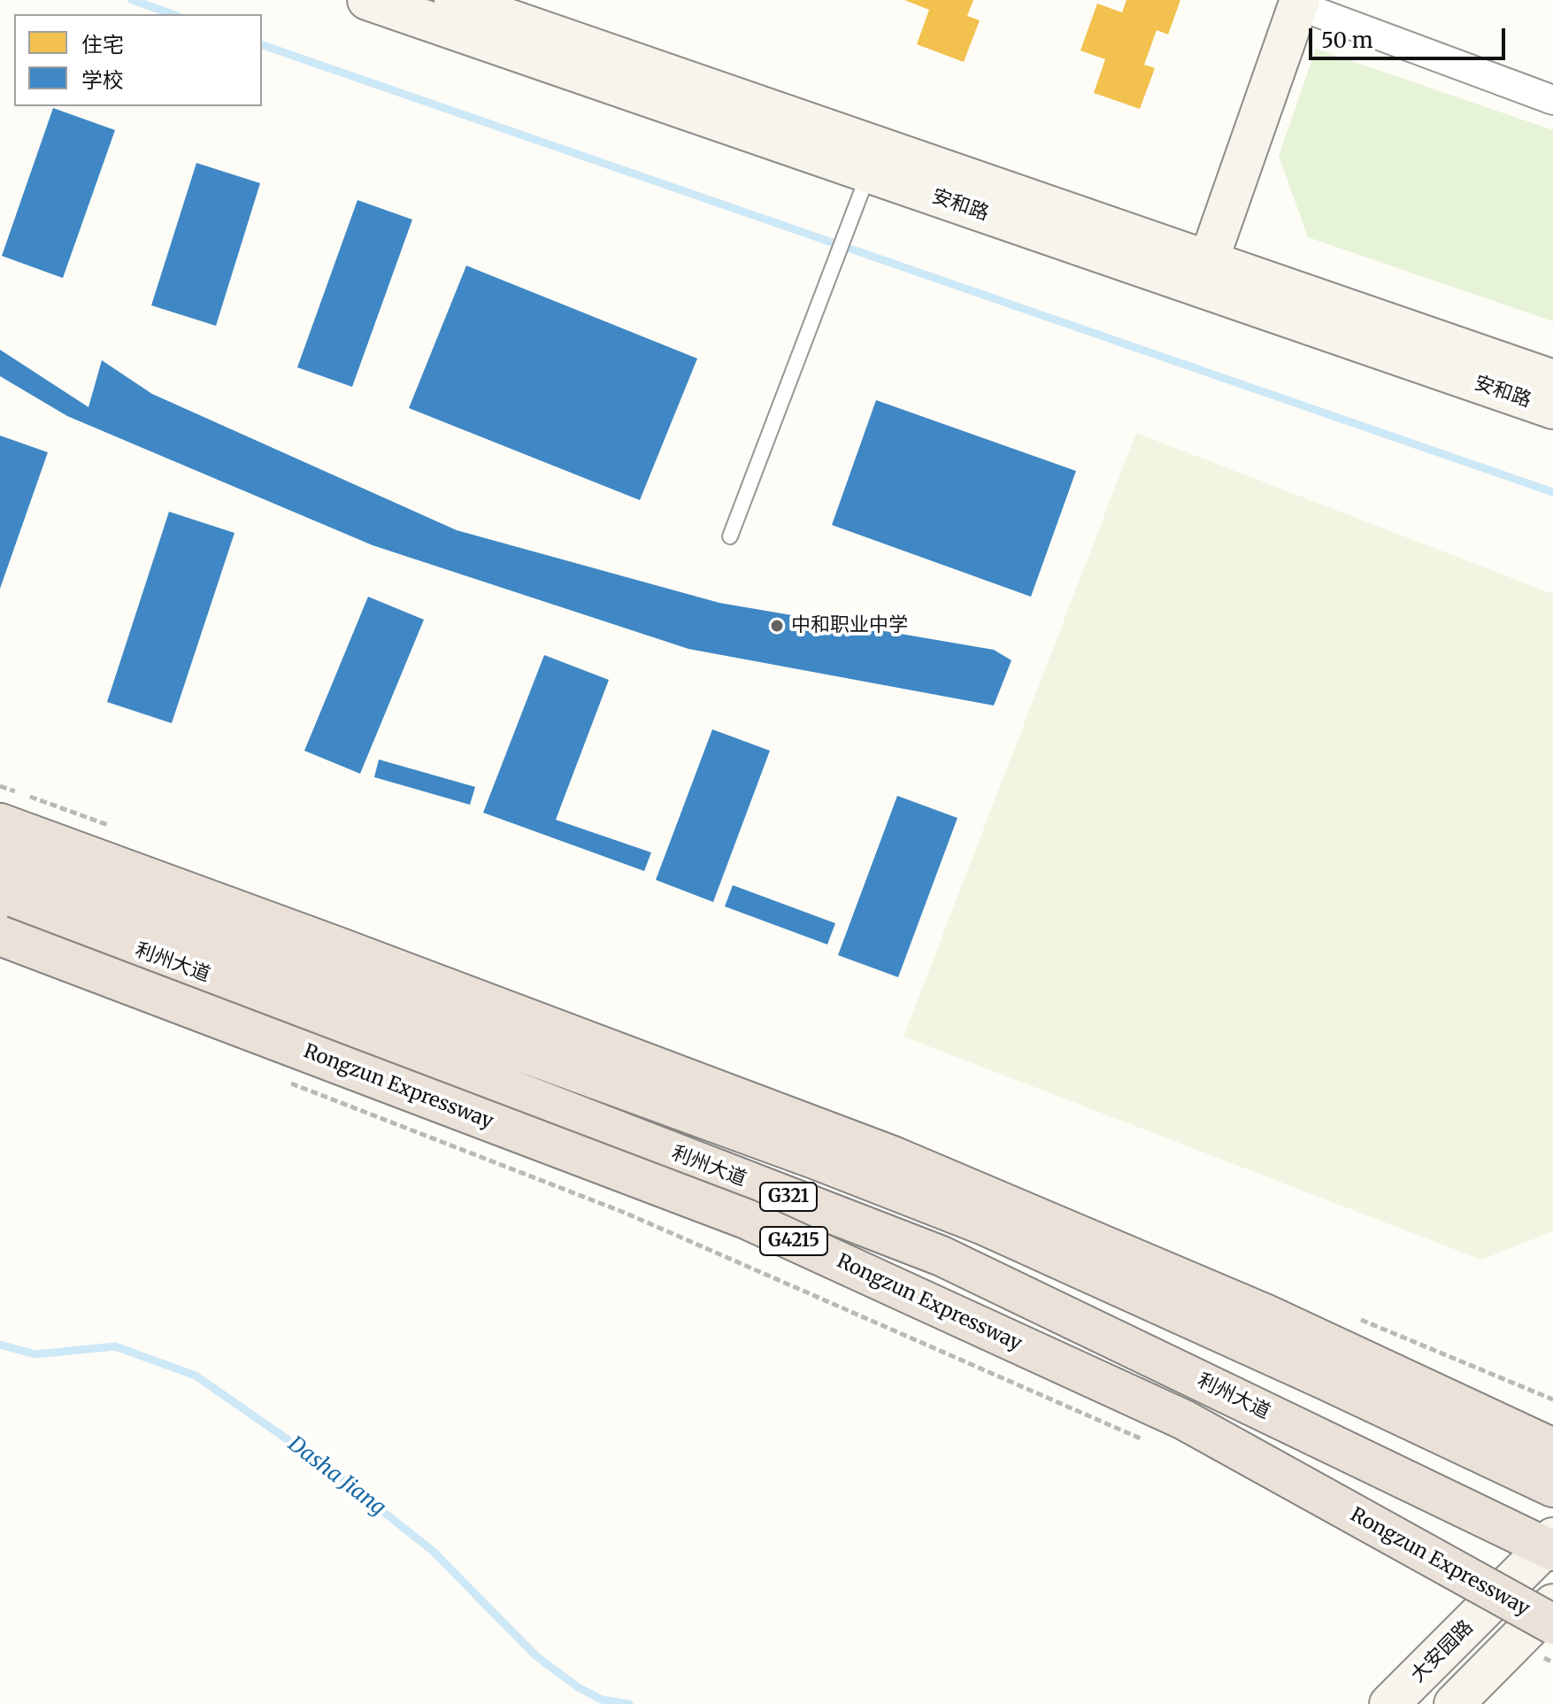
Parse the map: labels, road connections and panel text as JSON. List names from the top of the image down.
{
  "streets": {
    "highway": [
      "利州大道",
      "Rongzun Expressway",
      "G321",
      "G4215"
    ],
    "street": ["安和路", "大安园路"]
  },
  "crossings": [
    ["利州大道", "大安园路"]
  ],
  "water": ["Dasha Jiang"],
  "places": ["中和职业中学"],
  "legend": ["住宅", "学校"],
  "scale_bar": "50 m"
}
